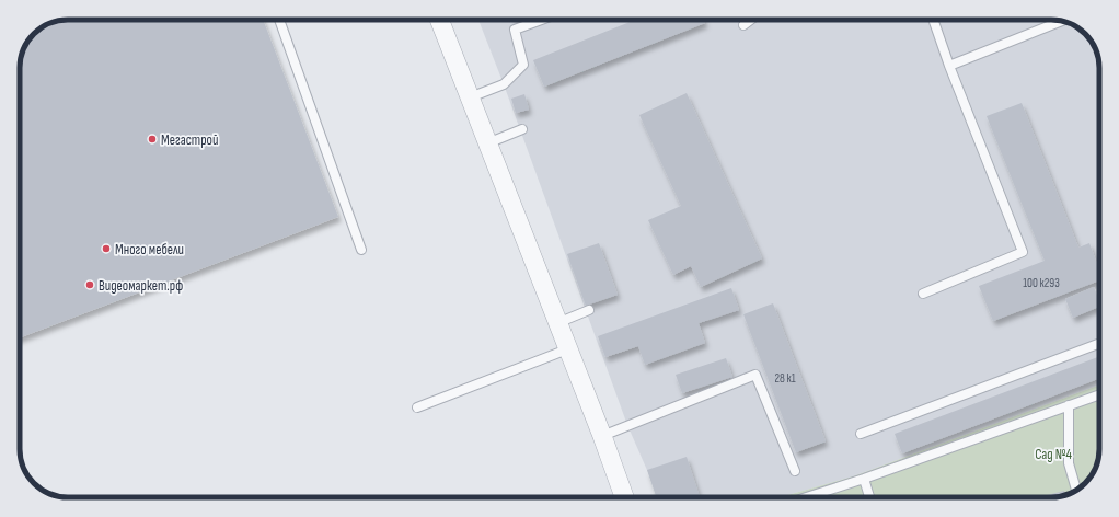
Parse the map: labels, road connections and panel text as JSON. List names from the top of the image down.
{
  "parks": ["Сад №4"],
  "places": ["Мегастрой", "Много мебели", "Видеомаркет.рф"],
  "house_numbers": ["100 к293", "28 к1"]
}
